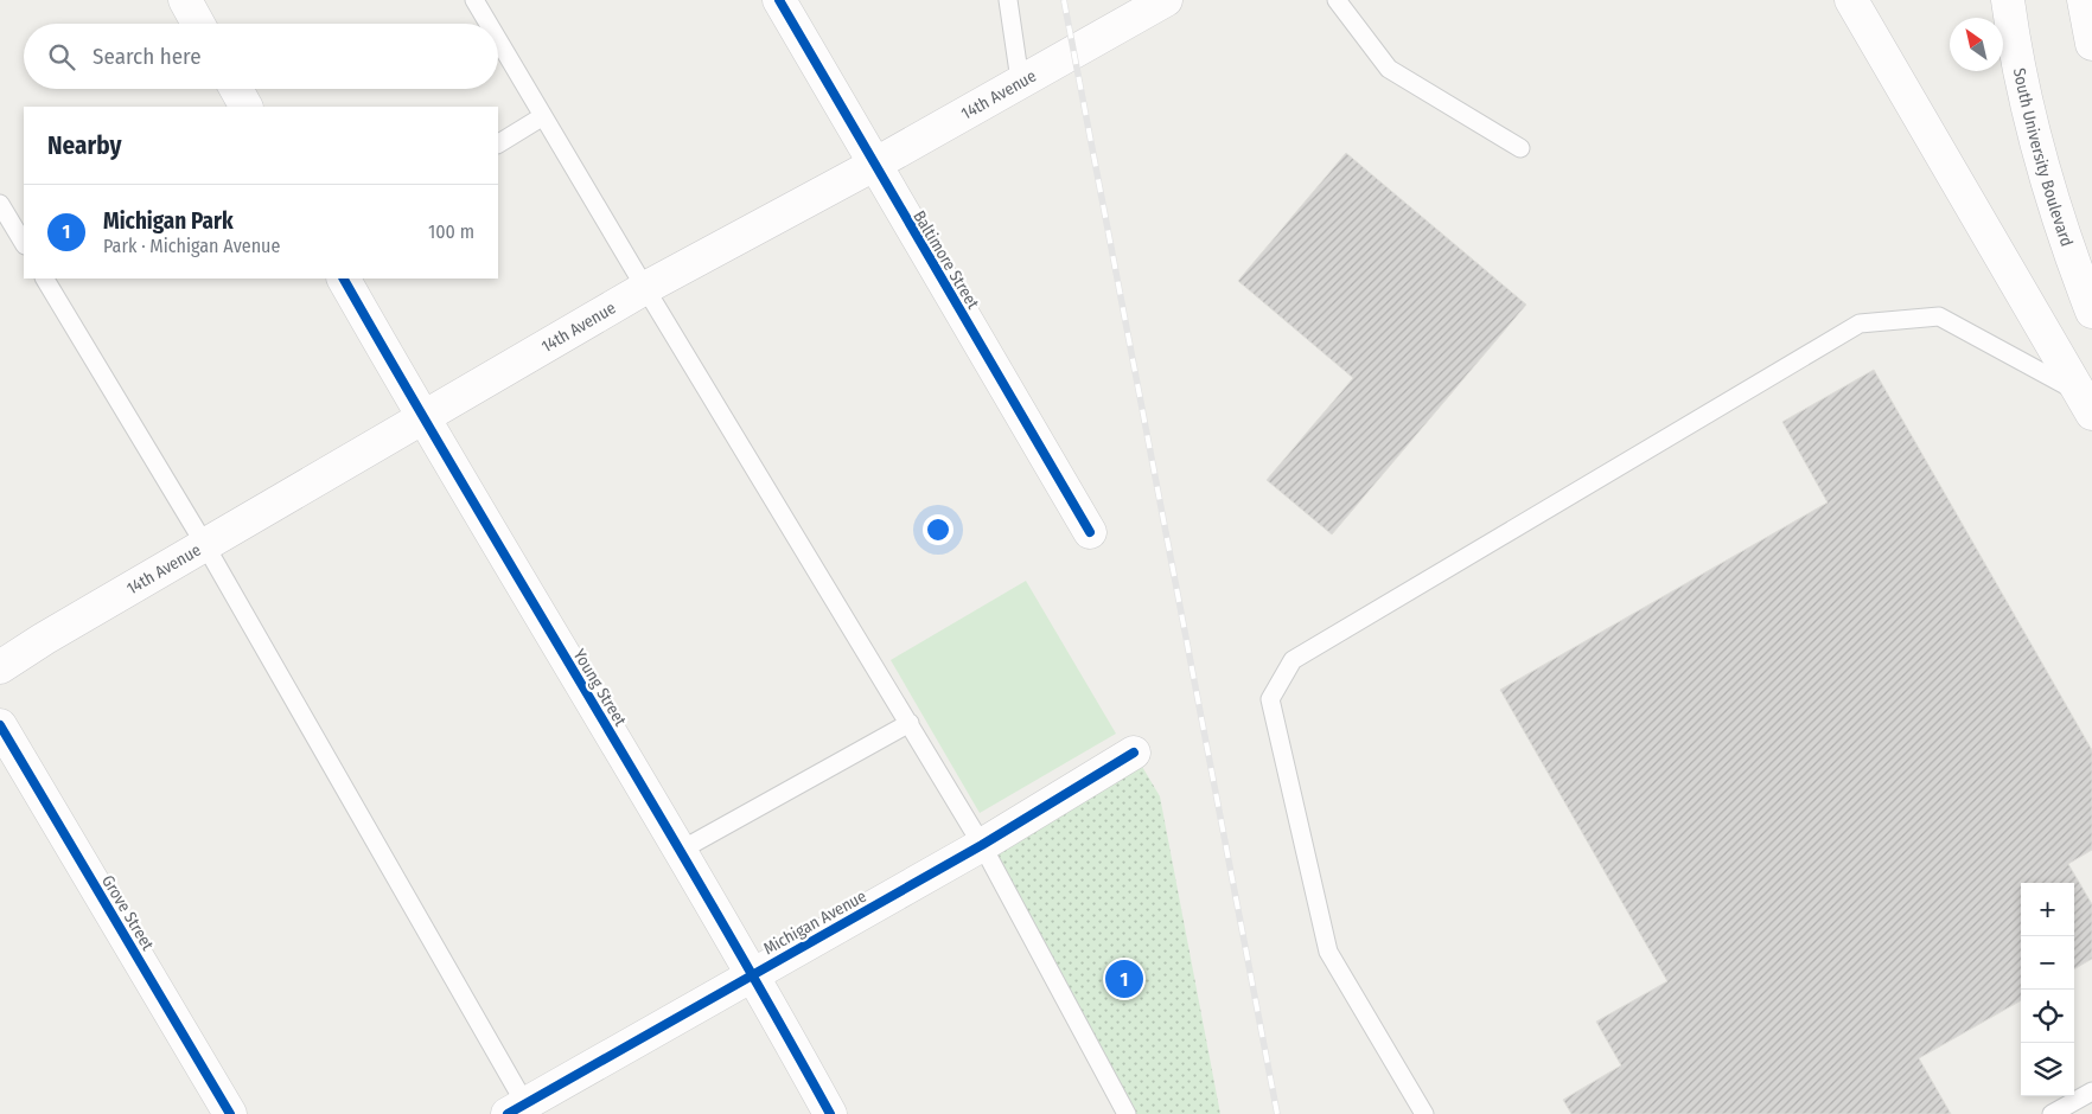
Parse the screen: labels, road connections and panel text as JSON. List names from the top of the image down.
{
  "streets": {
    "street": [
      "14th Avenue",
      "South University Boulevard",
      "Baltimore Street",
      "Young Street",
      "Grove Street",
      "Michigan Avenue"
    ]
  },
  "crossings": [
    ["14th Avenue", "Baltimore Street"],
    ["14th Avenue", "Young Street"],
    ["Young Street", "Michigan Avenue"]
  ],
  "north": "top left",
  "page": {
    "search": "Search here",
    "heading": "Nearby",
    "list": [
      {
        "mark": "1",
        "name": "Michigan Park",
        "note": "Park · Michigan Avenue",
        "value": "100 m"
      }
    ],
    "map_buttons": ["+", "−"],
    "pins": "1"
  }
}
